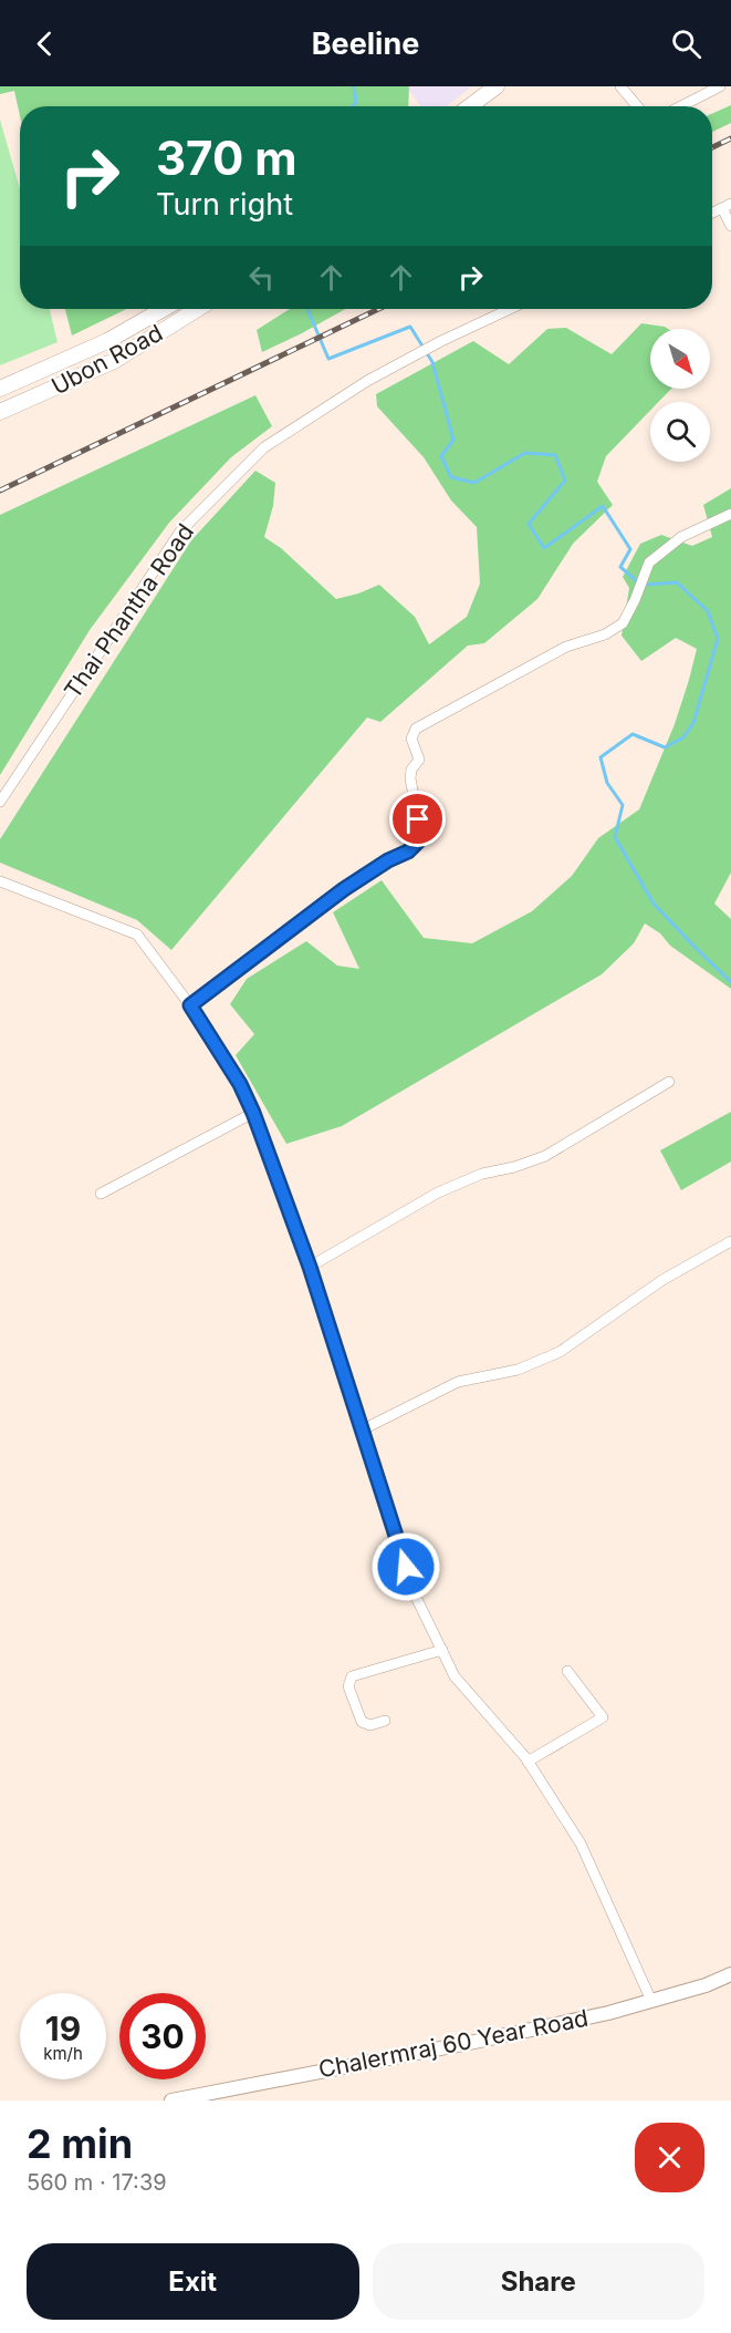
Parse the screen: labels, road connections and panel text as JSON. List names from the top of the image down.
{
  "streets": {
    "main road": ["Ubon Road"],
    "street": ["Thai Phantha Road", "Chalermraj 60 Year Road"]
  },
  "north": "bottom right",
  "page": {
    "header": "Beeline",
    "turn": ["370 m", "Turn right"],
    "speed": "19 km/h",
    "limit": "30",
    "heading": ["2 min", "560 m · 17:39"],
    "buttons": ["Exit", "Share"]
  }
}
